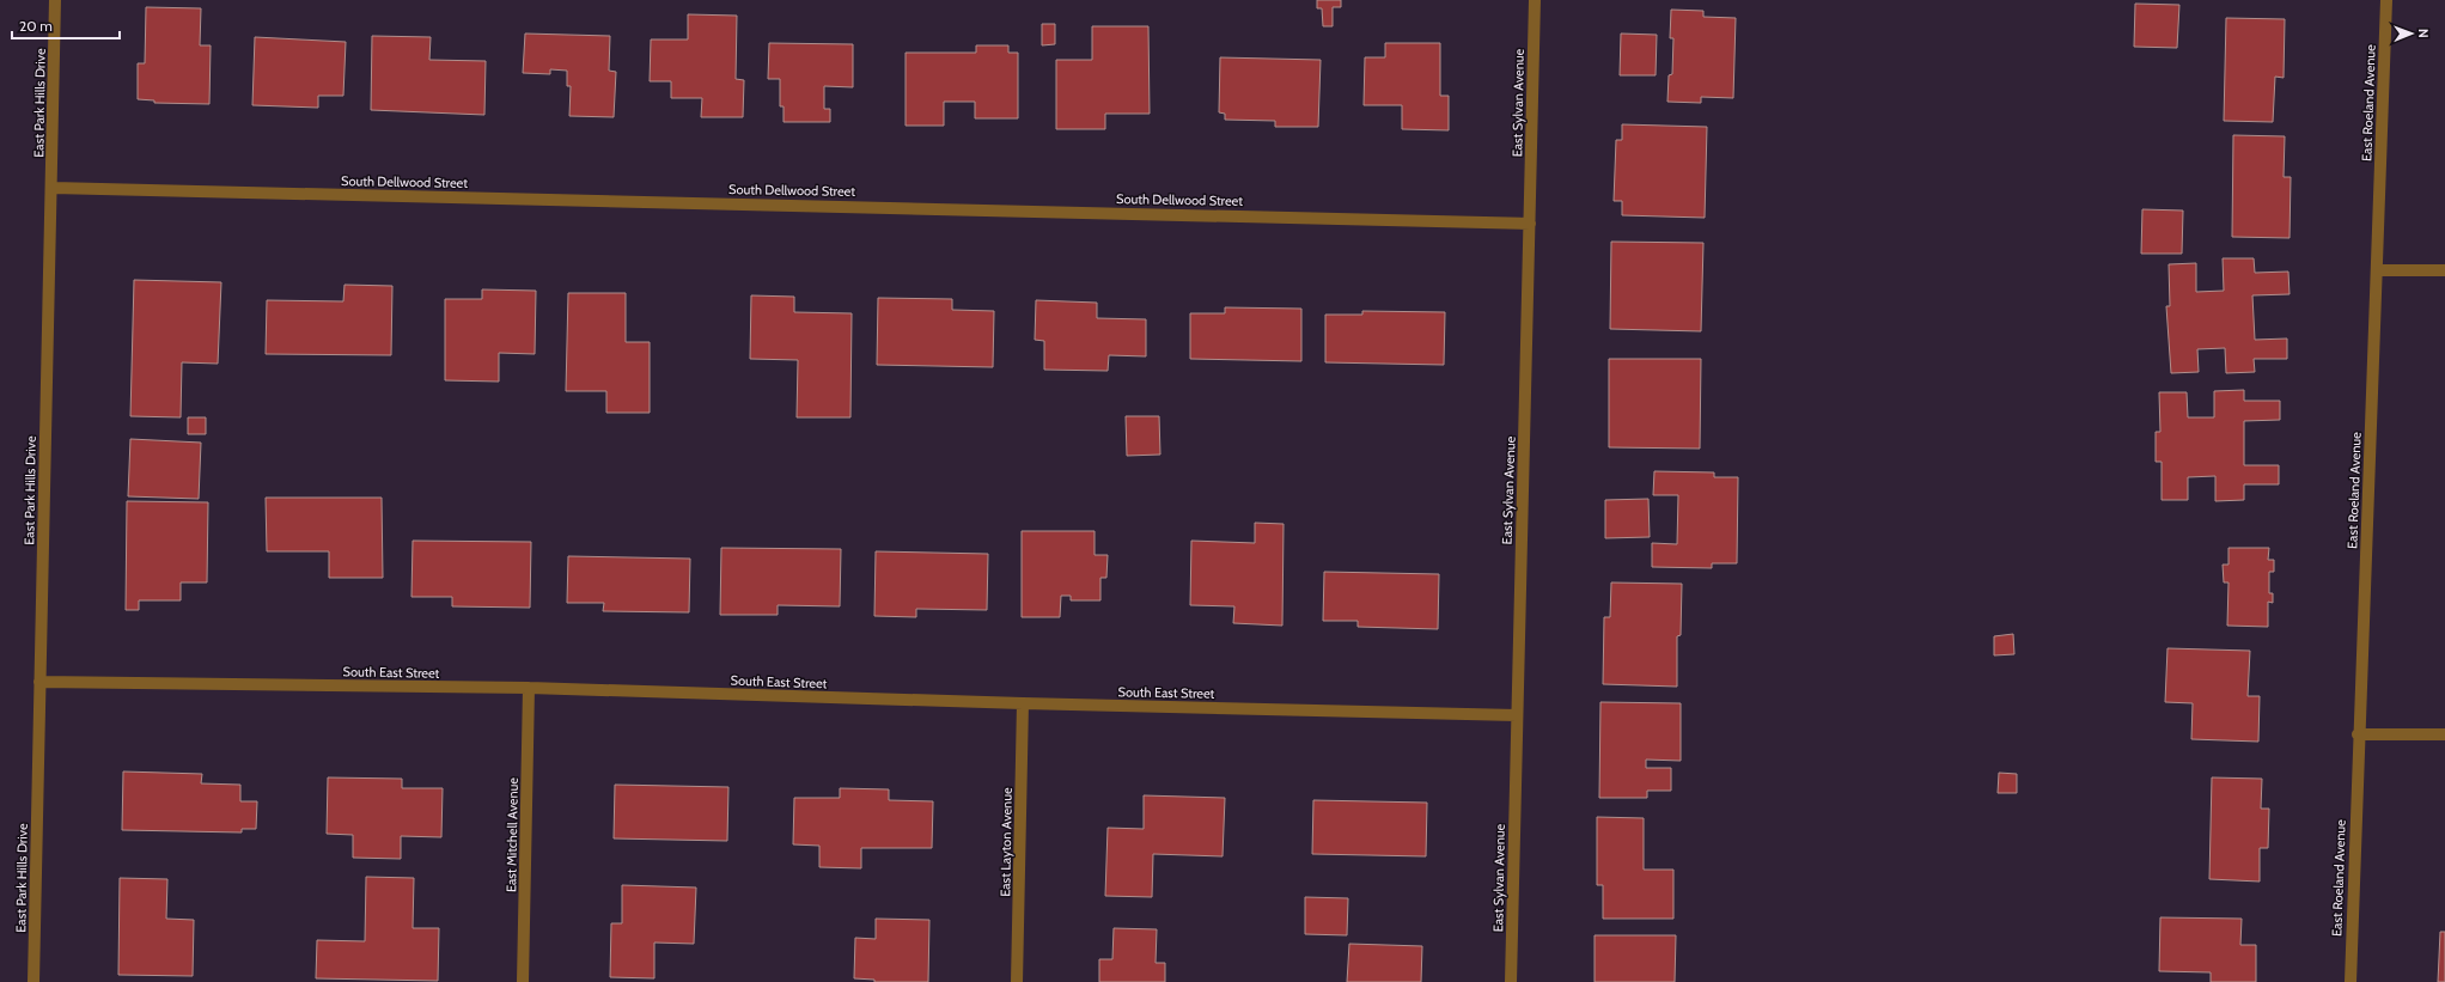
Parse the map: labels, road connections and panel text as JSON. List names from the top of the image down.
{
  "streets": {
    "street": [
      "East Park Hills Drive",
      "East Sylvan Avenue",
      "East Roeland Avenue",
      "South Dellwood Street",
      "South East Street",
      "East Mitchell Avenue",
      "East Layton Avenue"
    ]
  },
  "crossings": [
    ["East Park Hills Drive", "South Dellwood Street"],
    ["East Park Hills Drive", "South East Street"],
    ["East Sylvan Avenue", "South Dellwood Street"],
    ["East Sylvan Avenue", "South East Street"],
    ["South East Street", "East Mitchell Avenue"],
    ["South East Street", "East Layton Avenue"]
  ],
  "scale_bar": "20 m",
  "north": "right"
}
